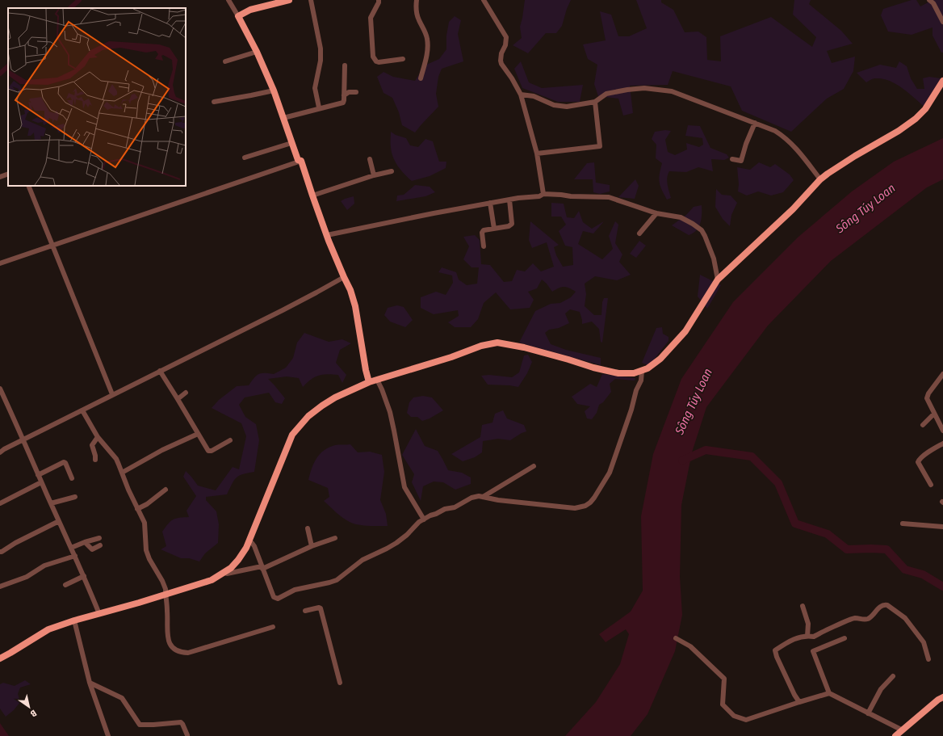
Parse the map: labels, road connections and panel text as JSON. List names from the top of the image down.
{
  "water": ["Sông Túy Loan"],
  "north": "bottom right"
}
